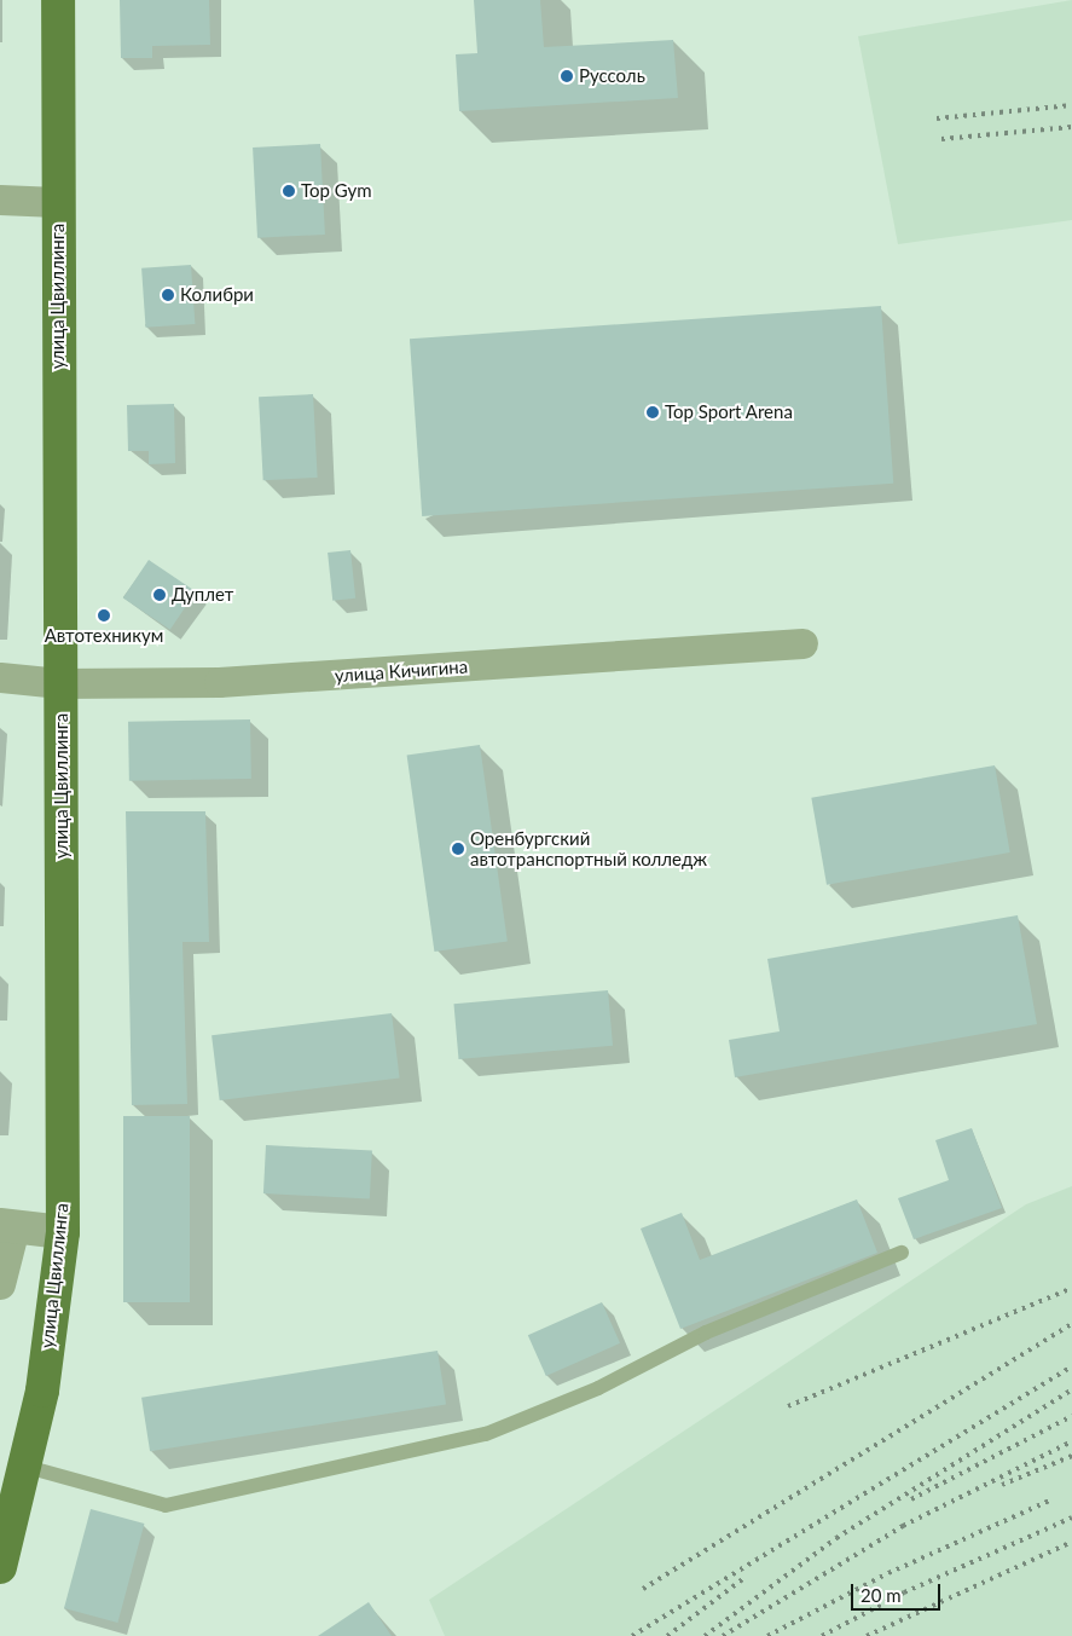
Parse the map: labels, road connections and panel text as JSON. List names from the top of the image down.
{
  "streets": {
    "main road": ["улица Цвиллинга"],
    "street": ["улица Кичигина"]
  },
  "crossings": [
    ["улица Цвиллинга", "улица Кичигина"]
  ],
  "places": [
    "Руссоль",
    "Top Gym",
    "Колибри",
    "Top Sport Arena",
    "Дуплет",
    "Автотехникум",
    "Оренбургский автотранспортный колледж"
  ],
  "scale_bar": "20 m"
}
